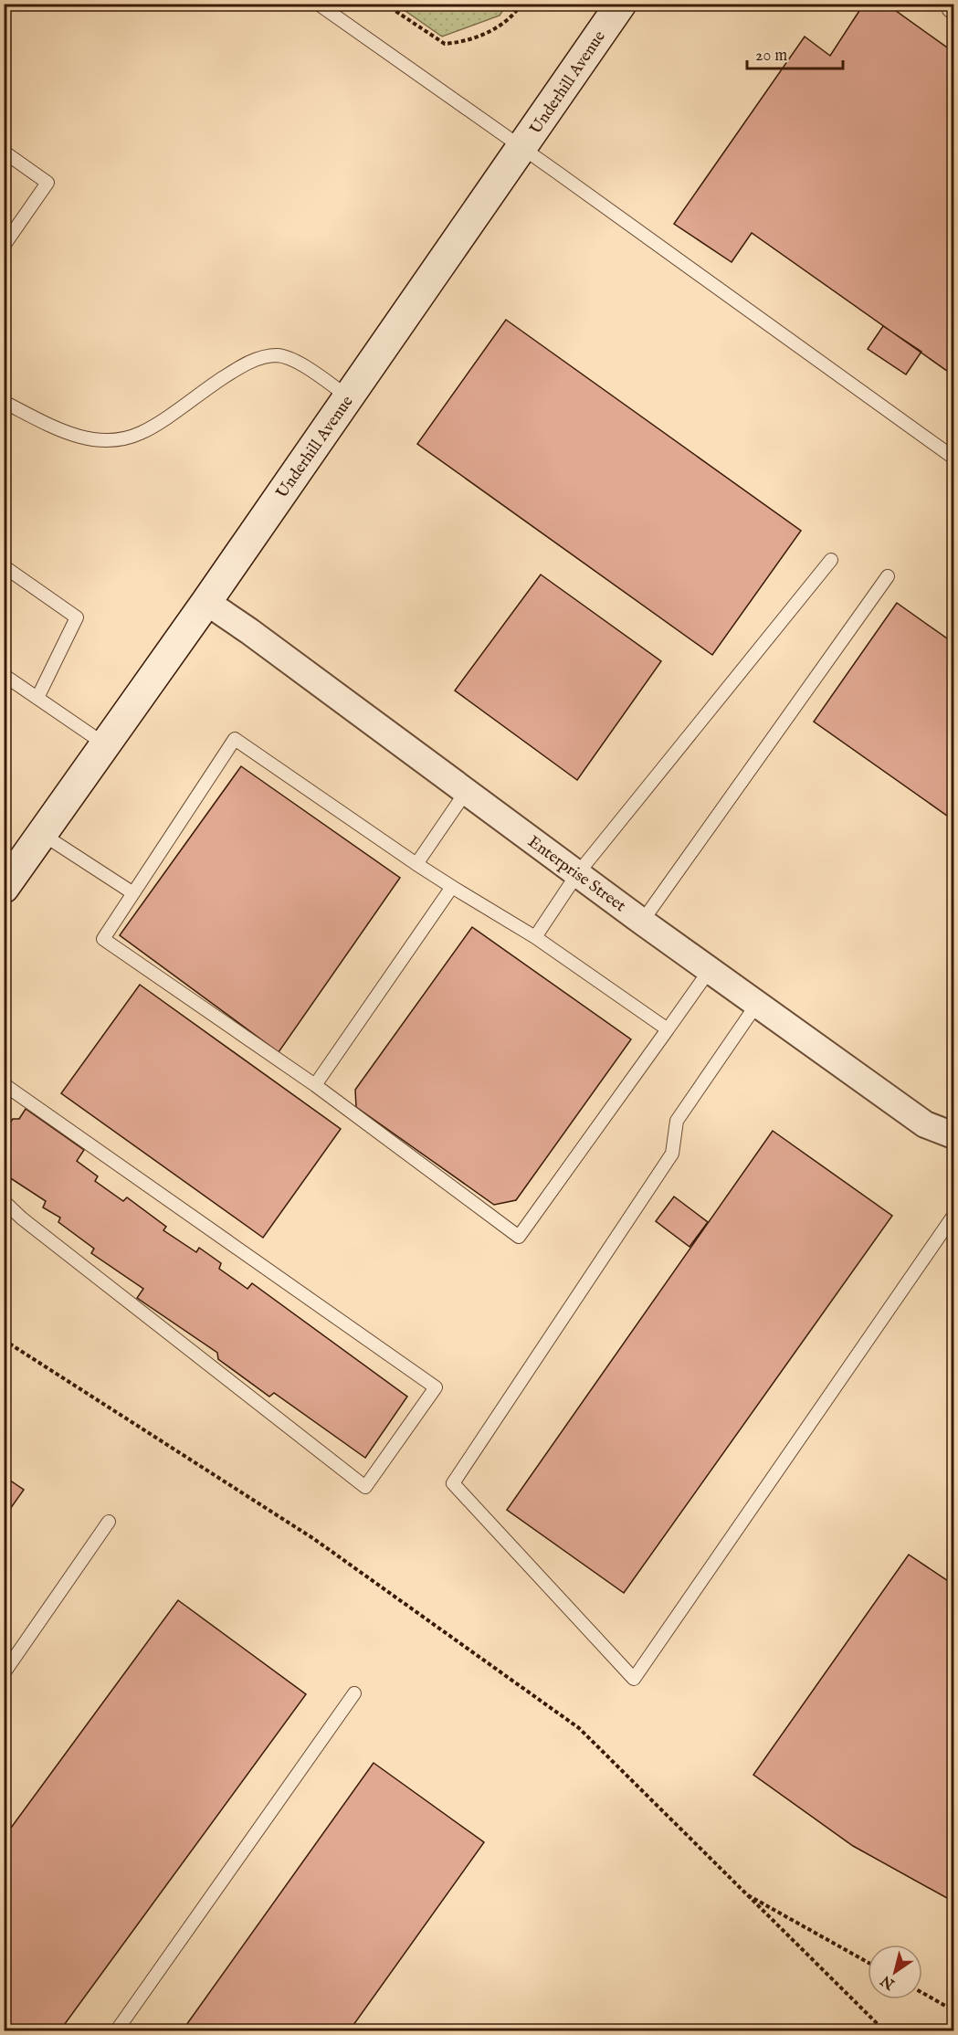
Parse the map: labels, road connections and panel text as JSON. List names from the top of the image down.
{
  "streets": {
    "street": ["Underhill Avenue", "Enterprise Street"]
  },
  "crossings": [
    ["Underhill Avenue", "Enterprise Street"]
  ],
  "scale_bar": "20 m",
  "north": "bottom left"
}
